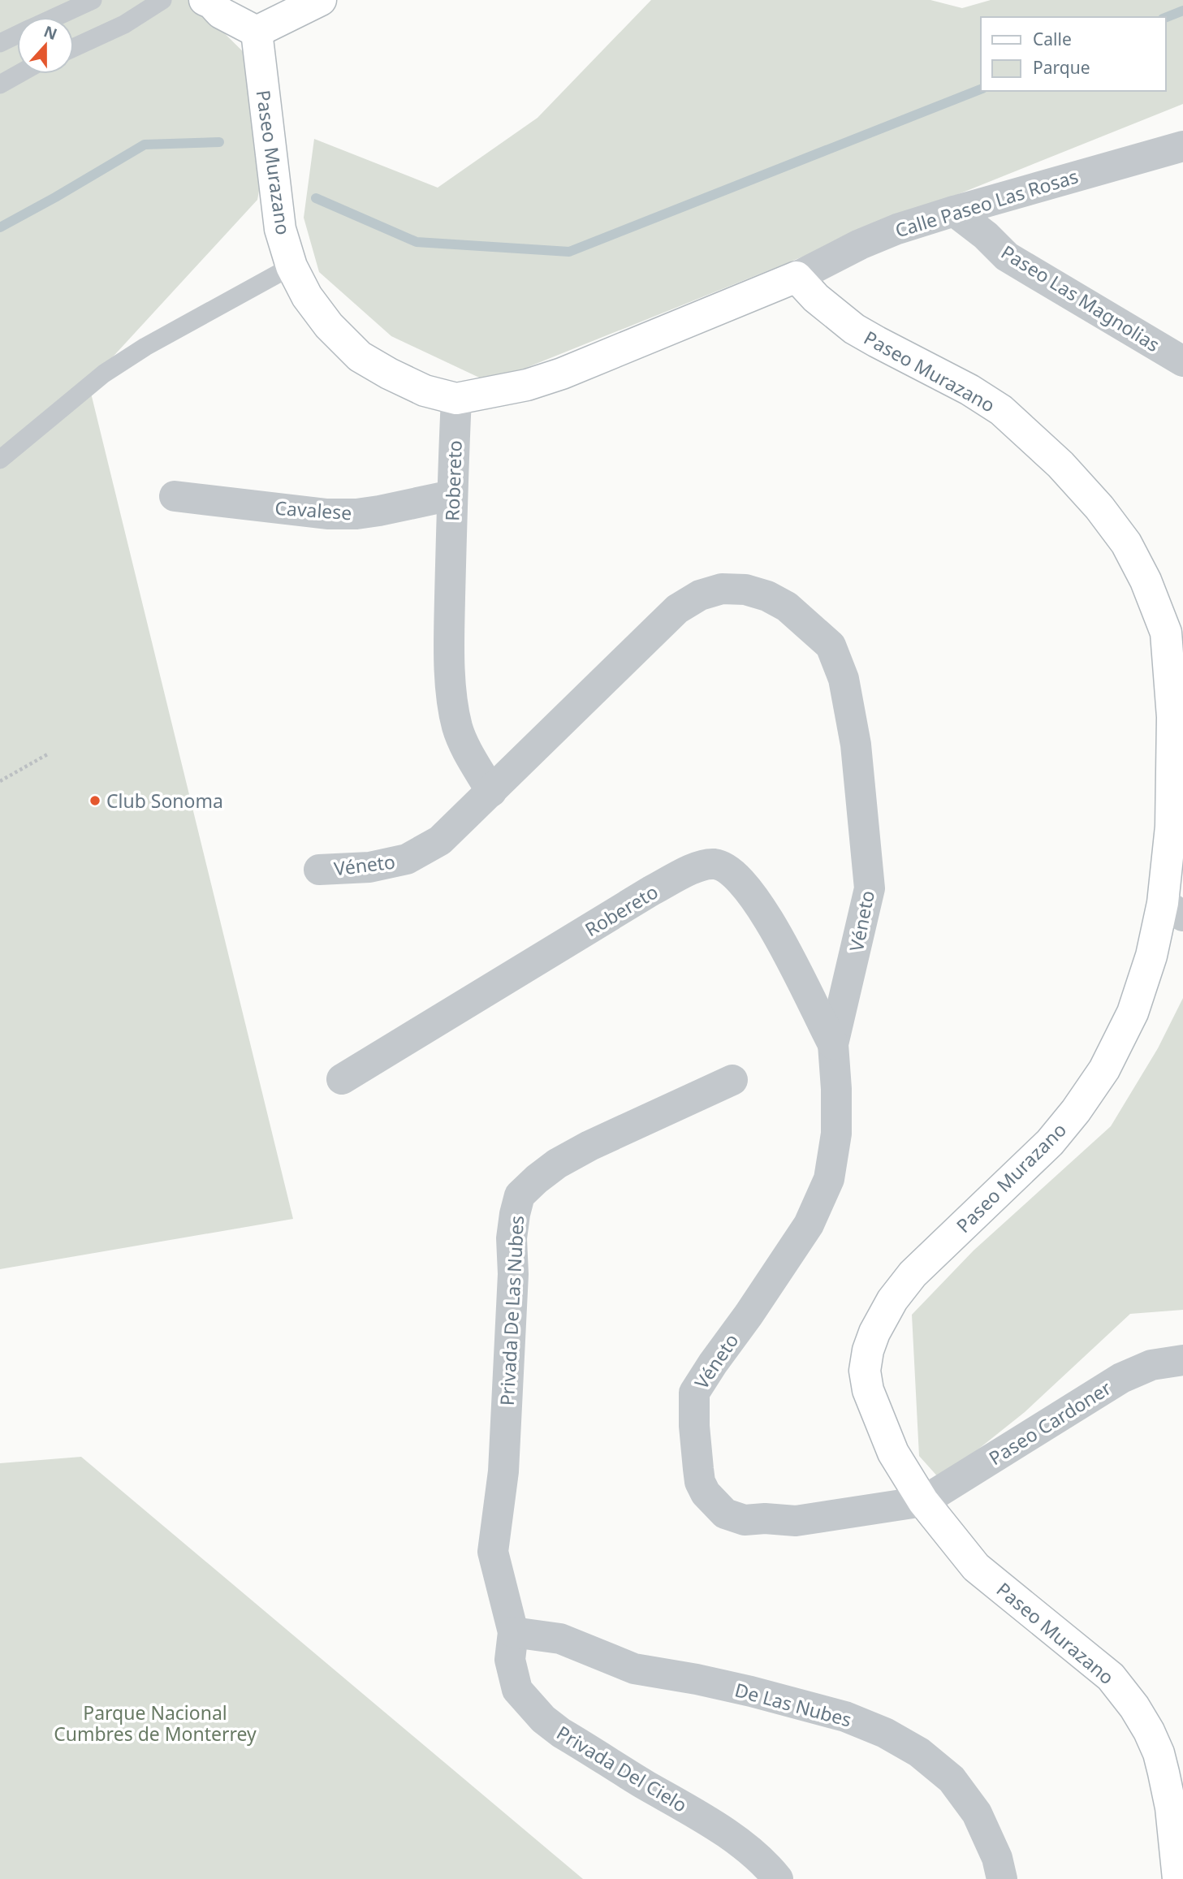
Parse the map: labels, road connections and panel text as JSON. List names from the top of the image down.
{
  "streets": {
    "street": [
      "Paseo Murazano",
      "Calle Paseo Las Rosas",
      "Paseo Las Magnolias",
      "Robereto",
      "Cavalese",
      "Véneto",
      "Privada De Las Nubes",
      "Paseo Cardoner",
      "De Las Nubes",
      "Privada Del Cielo"
    ]
  },
  "crossings": [
    ["Paseo Murazano", "Calle Paseo Las Rosas"],
    ["Paseo Murazano", "Robereto"],
    ["Paseo Murazano", "Véneto"],
    ["Paseo Murazano", "Paseo Cardoner"],
    ["Calle Paseo Las Rosas", "Paseo Las Magnolias"],
    ["Robereto", "Cavalese"],
    ["Robereto", "Véneto"],
    ["Véneto", "Paseo Cardoner"],
    ["Privada De Las Nubes", "De Las Nubes"],
    ["Privada De Las Nubes", "Privada Del Cielo"],
    ["De Las Nubes", "Privada Del Cielo"]
  ],
  "parks": ["Parque Nacional Cumbres de Monterrey"],
  "places": ["Club Sonoma"],
  "legend": ["Calle", "Parque"],
  "north": "top"
}
